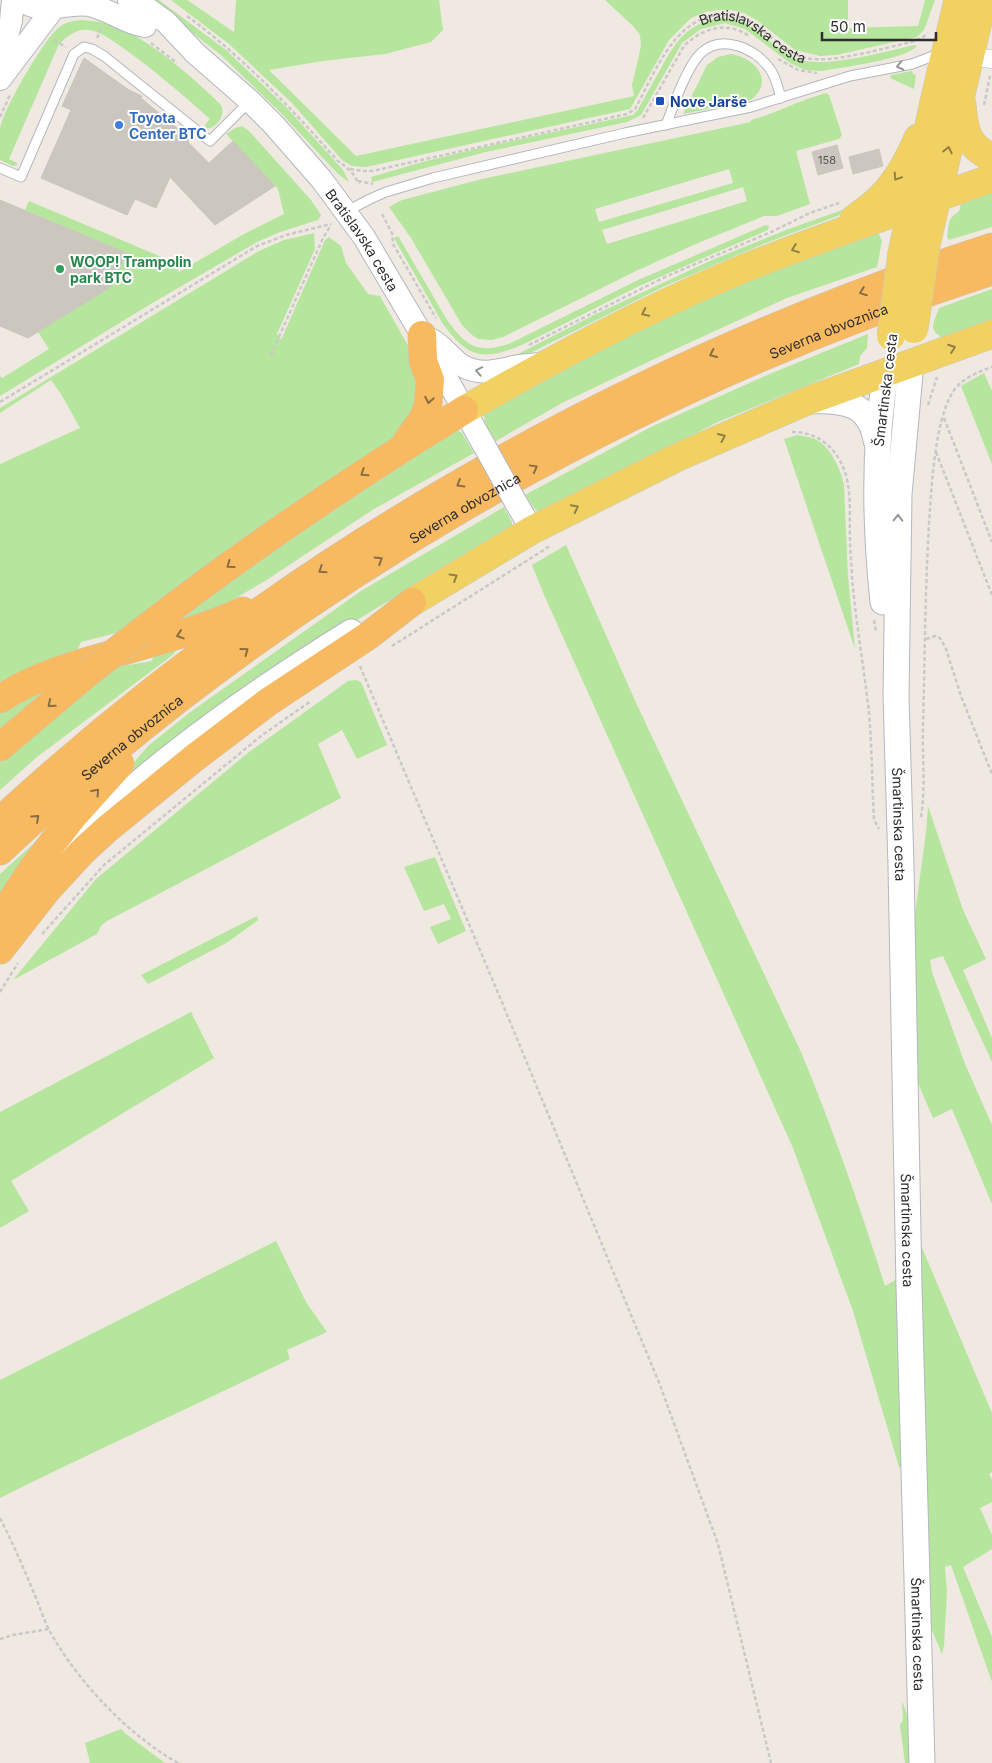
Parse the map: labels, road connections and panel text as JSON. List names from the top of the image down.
{
  "streets": {
    "highway": ["Severna obvoznica"],
    "main road": ["Šmartinska cesta"],
    "street": ["Bratislavska cesta"]
  },
  "crossings": [
    ["Bratislavska cesta", "Šmartinska cesta"]
  ],
  "places": {
    "transit": ["Nove Jarše"],
    "other": ["Toyota Center BTC", "WOOP! Trampolin park BTC"]
  },
  "house_numbers": ["158"],
  "scale_bar": "50 m"
}
